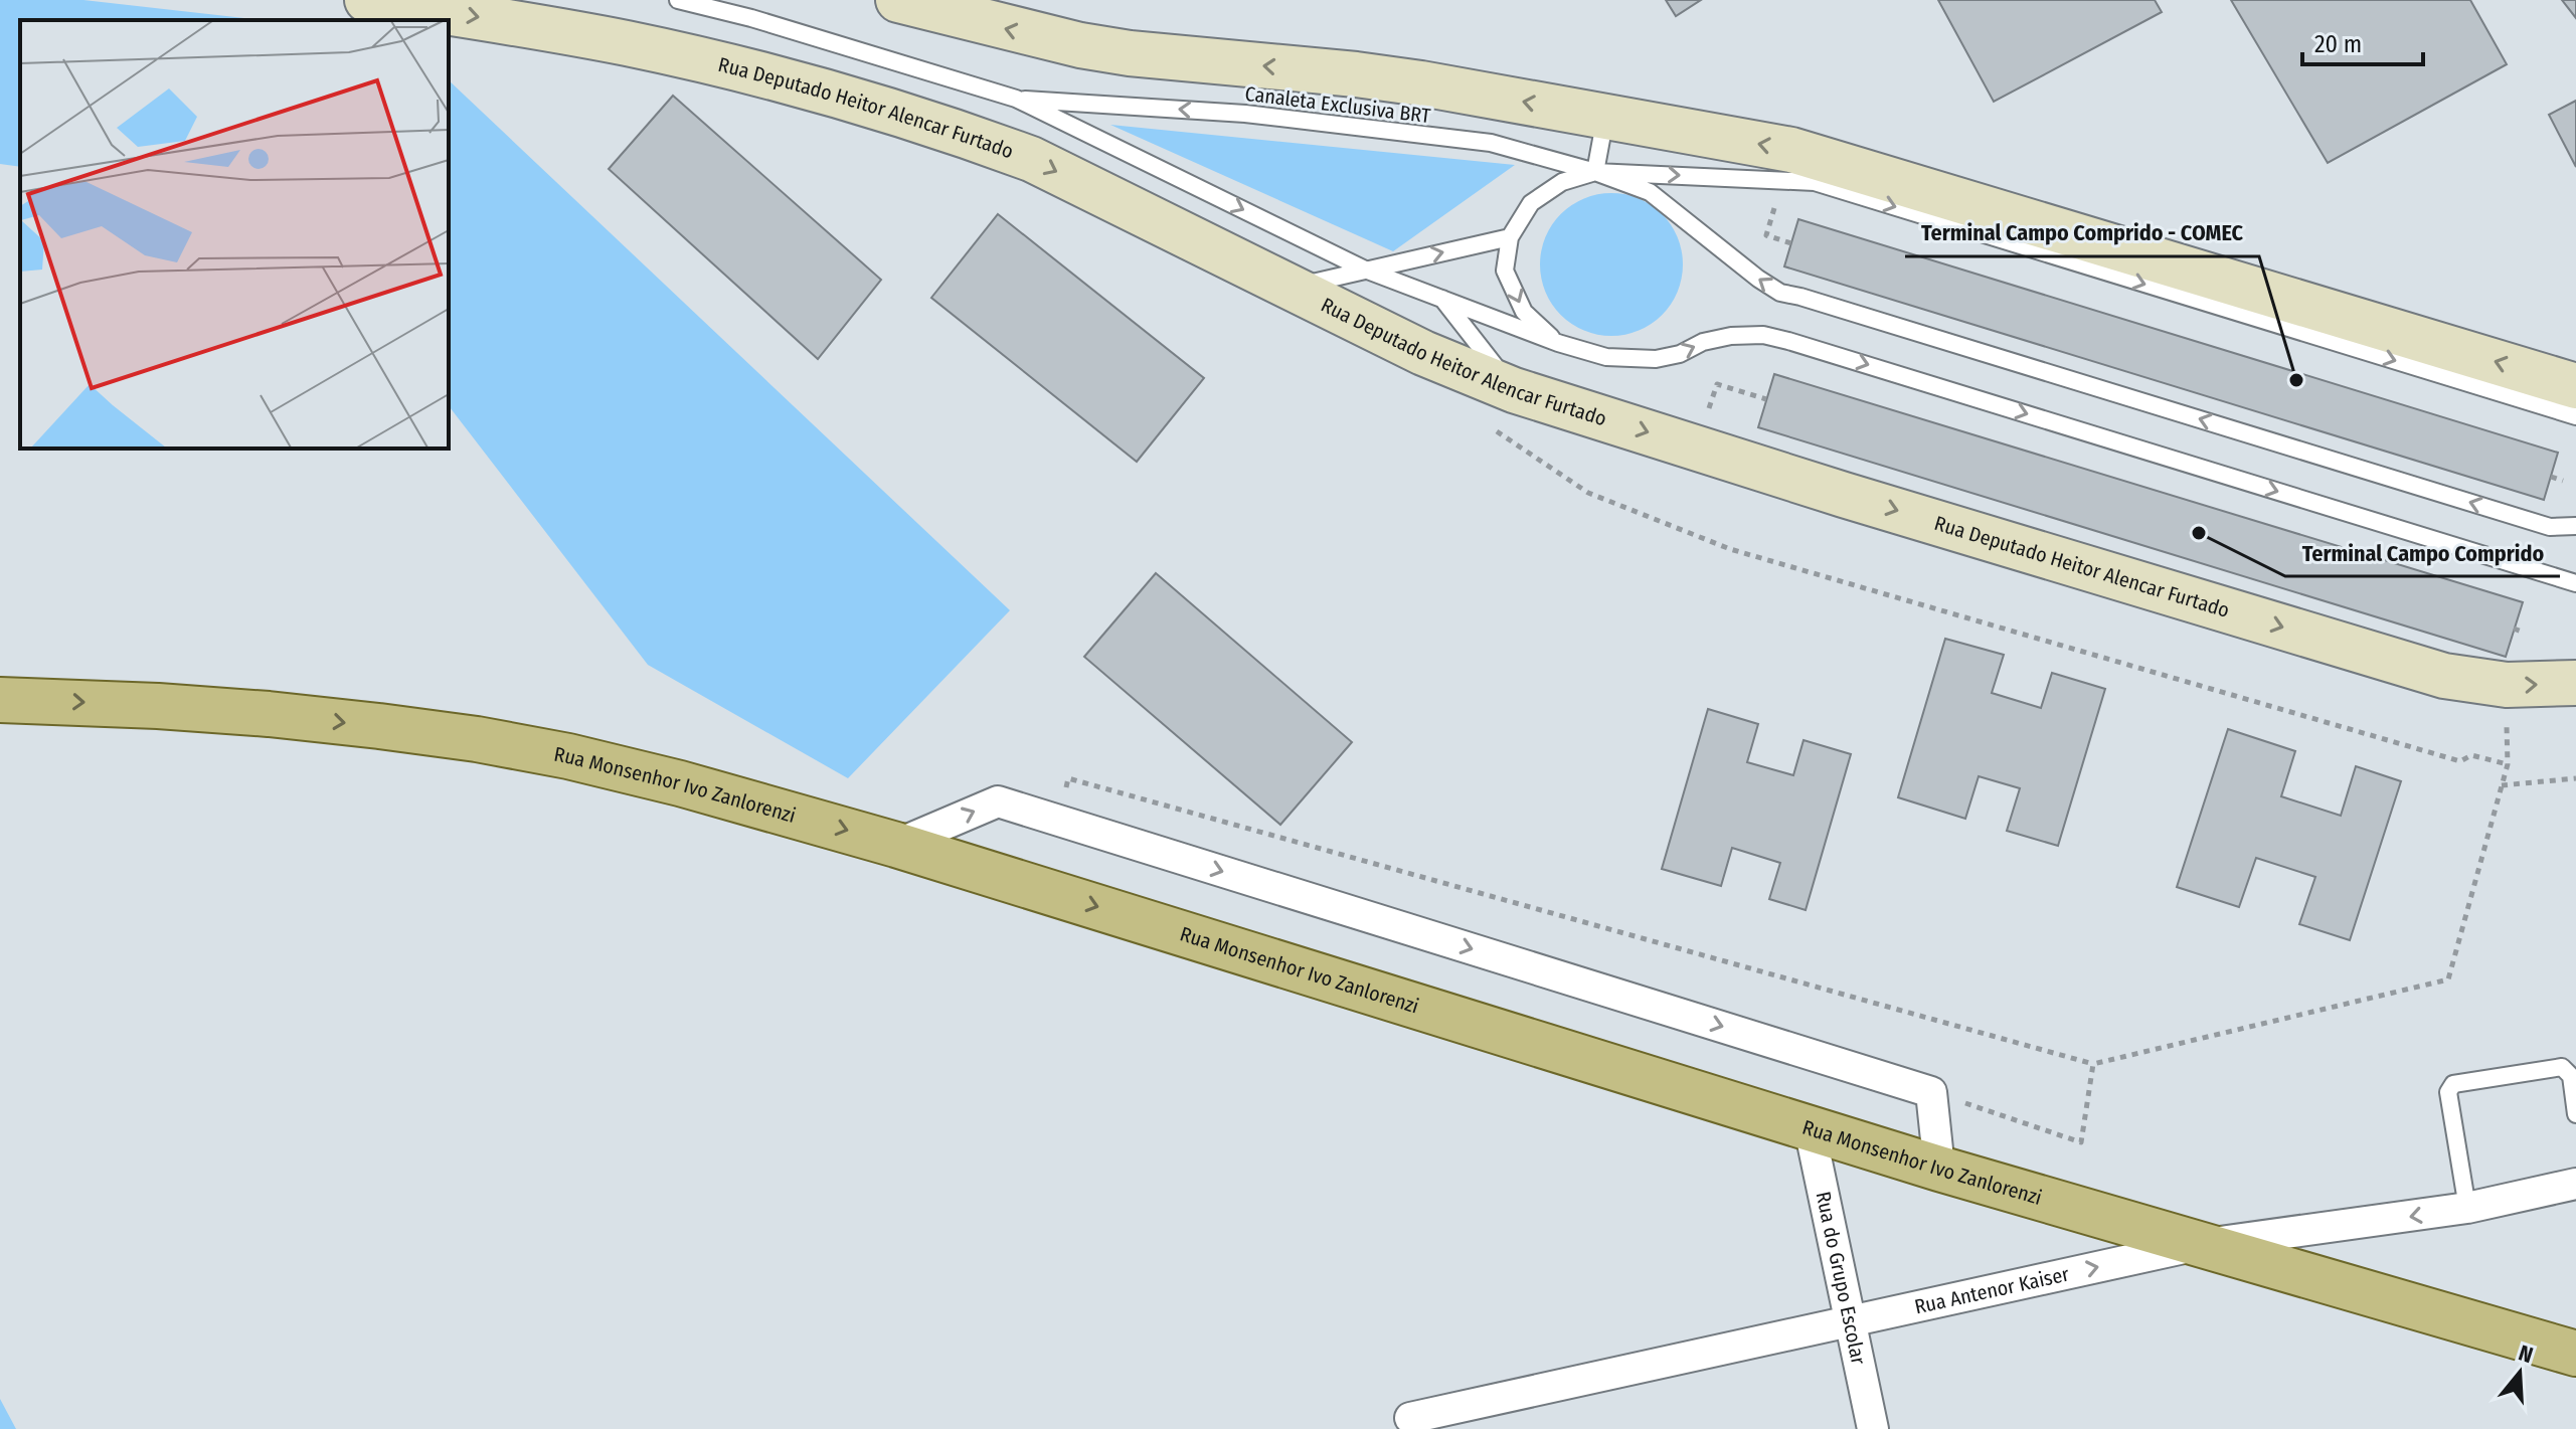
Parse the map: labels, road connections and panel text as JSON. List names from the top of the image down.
{
  "streets": {
    "main road": ["Rua Monsenhor Ivo Zanlorenzi"],
    "street": ["Rua Deputado Heitor Alencar Furtado", "Rua do Grupo Escolar", "Rua Antenor Kaiser"],
    "lane": ["Canaleta Exclusiva BRT"]
  },
  "crossings": [
    ["Rua Monsenhor Ivo Zanlorenzi", "Rua do Grupo Escolar"],
    ["Rua Monsenhor Ivo Zanlorenzi", "Rua Antenor Kaiser"],
    ["Rua do Grupo Escolar", "Rua Antenor Kaiser"]
  ],
  "one_way": ["Rua Monsenhor Ivo Zanlorenzi"],
  "places": ["Terminal Campo Comprido - COMEC", "Terminal Campo Comprido"],
  "scale_bar": "20 m",
  "north": "top"
}
